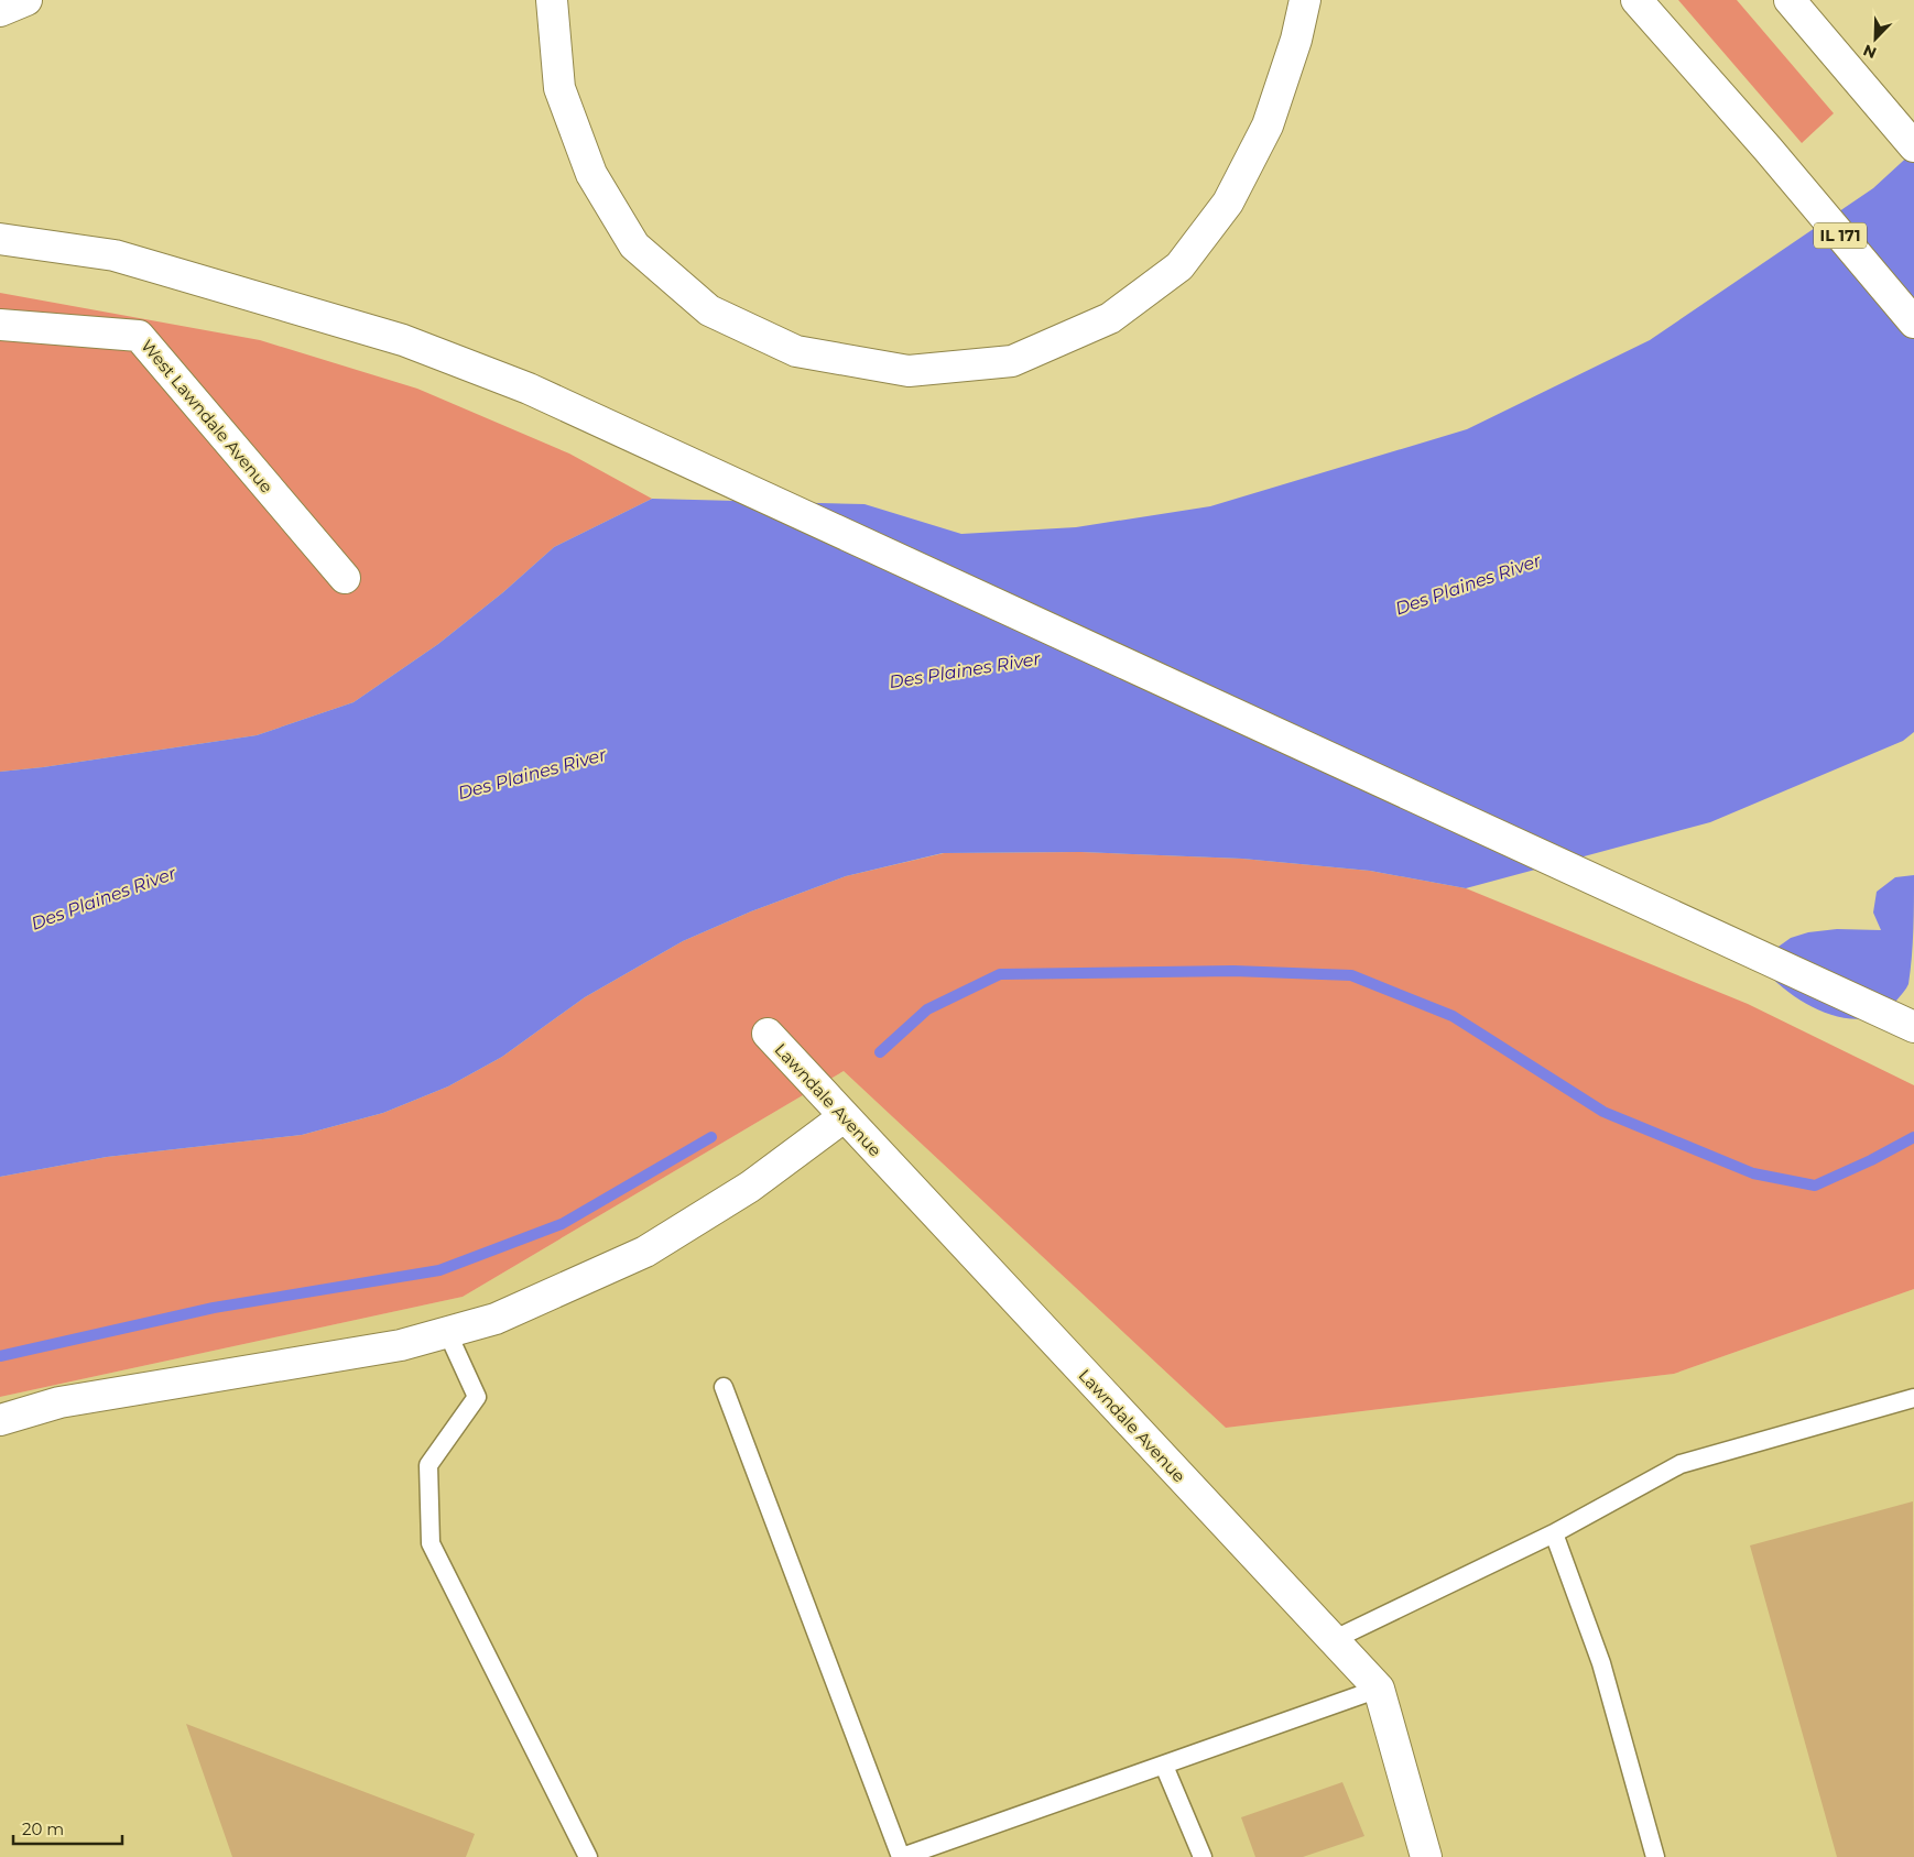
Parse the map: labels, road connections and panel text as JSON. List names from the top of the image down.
{
  "streets": {
    "main road": ["IL 171", "West Lawndale Avenue", "Lawndale Avenue"]
  },
  "water": ["Des Plaines River"],
  "scale_bar": "20 m",
  "north": "bottom left"
}
